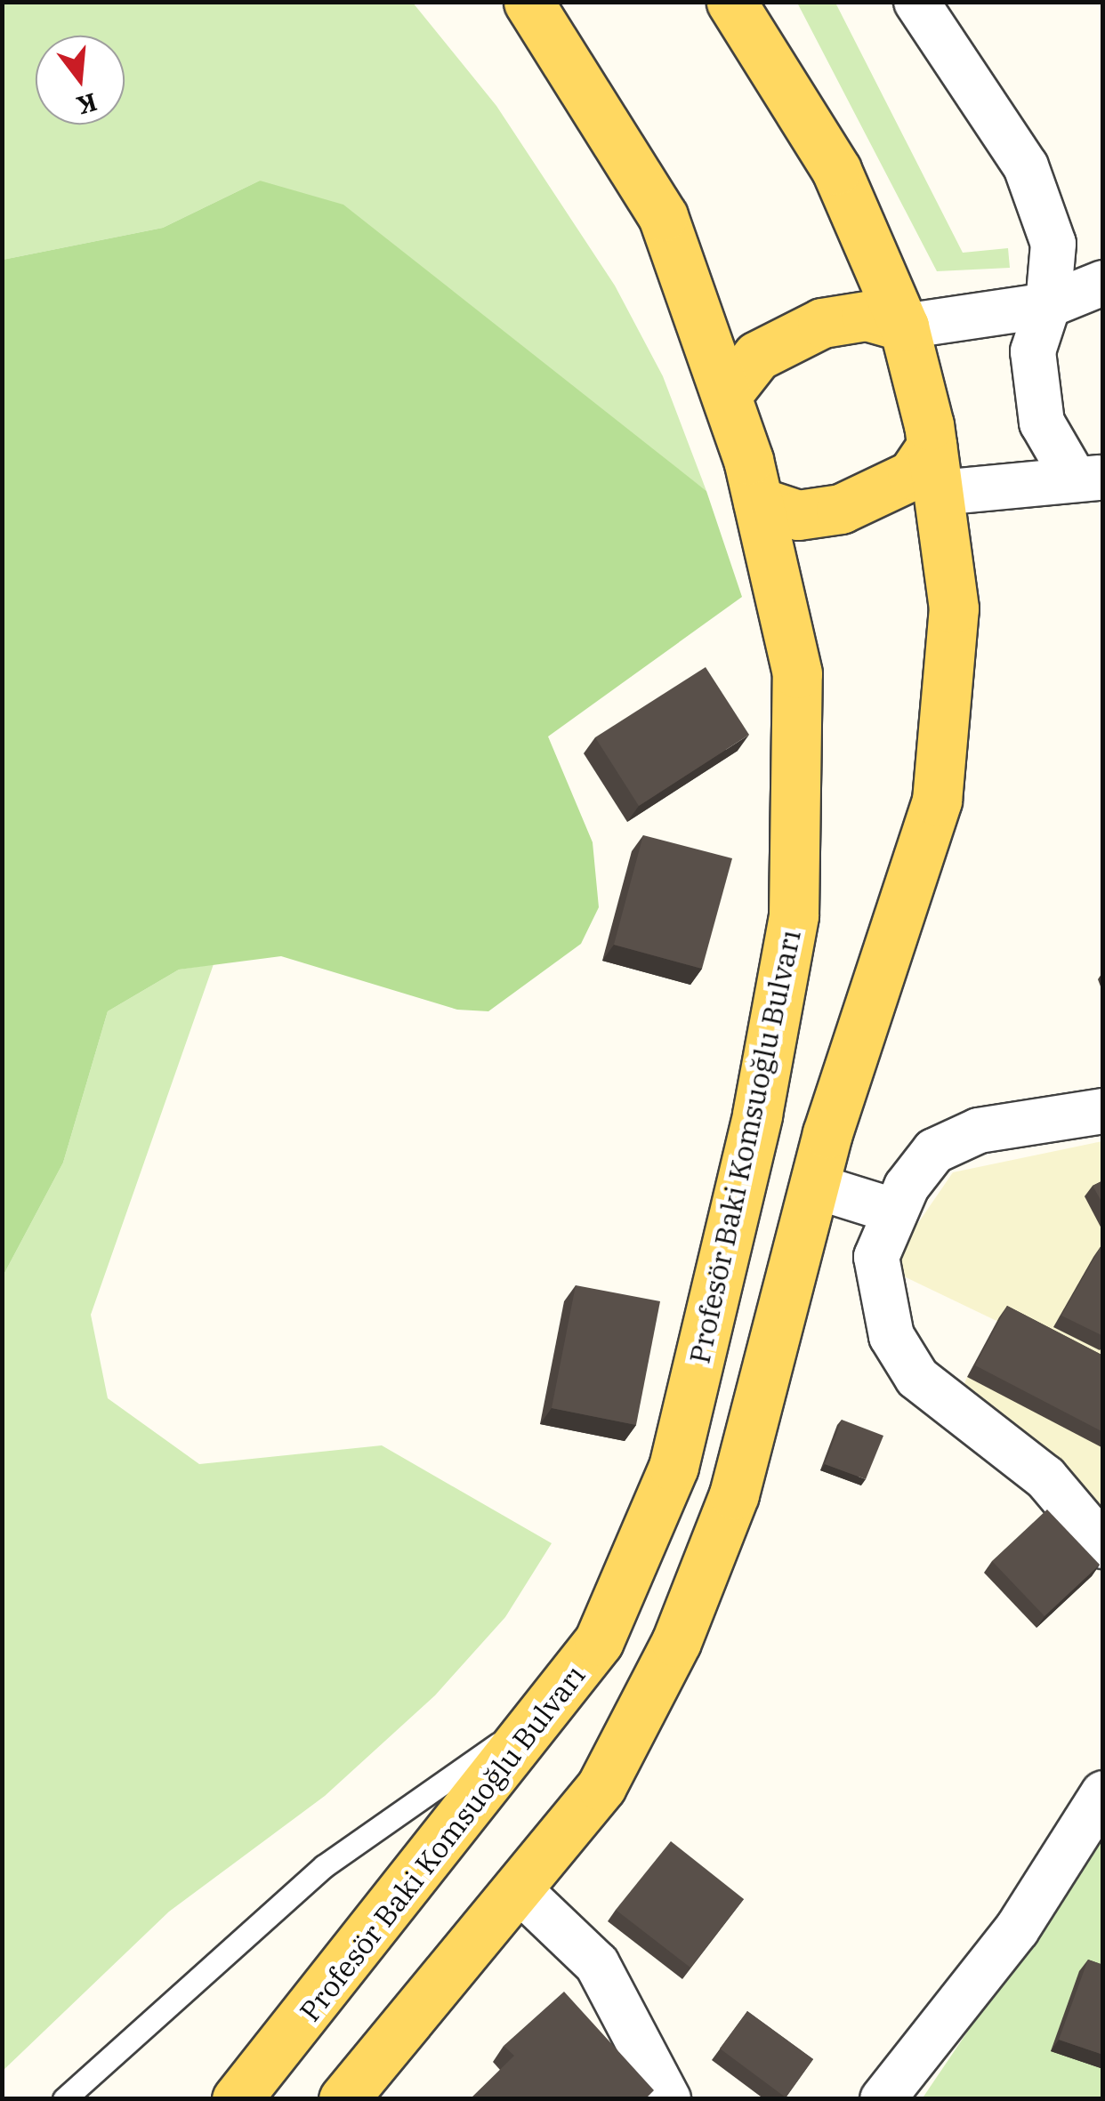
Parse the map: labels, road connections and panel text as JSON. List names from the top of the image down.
{
  "streets": {
    "main road": ["Profesör Baki Komsuoğlu Bulvarı"]
  },
  "north": "bottom"
}
